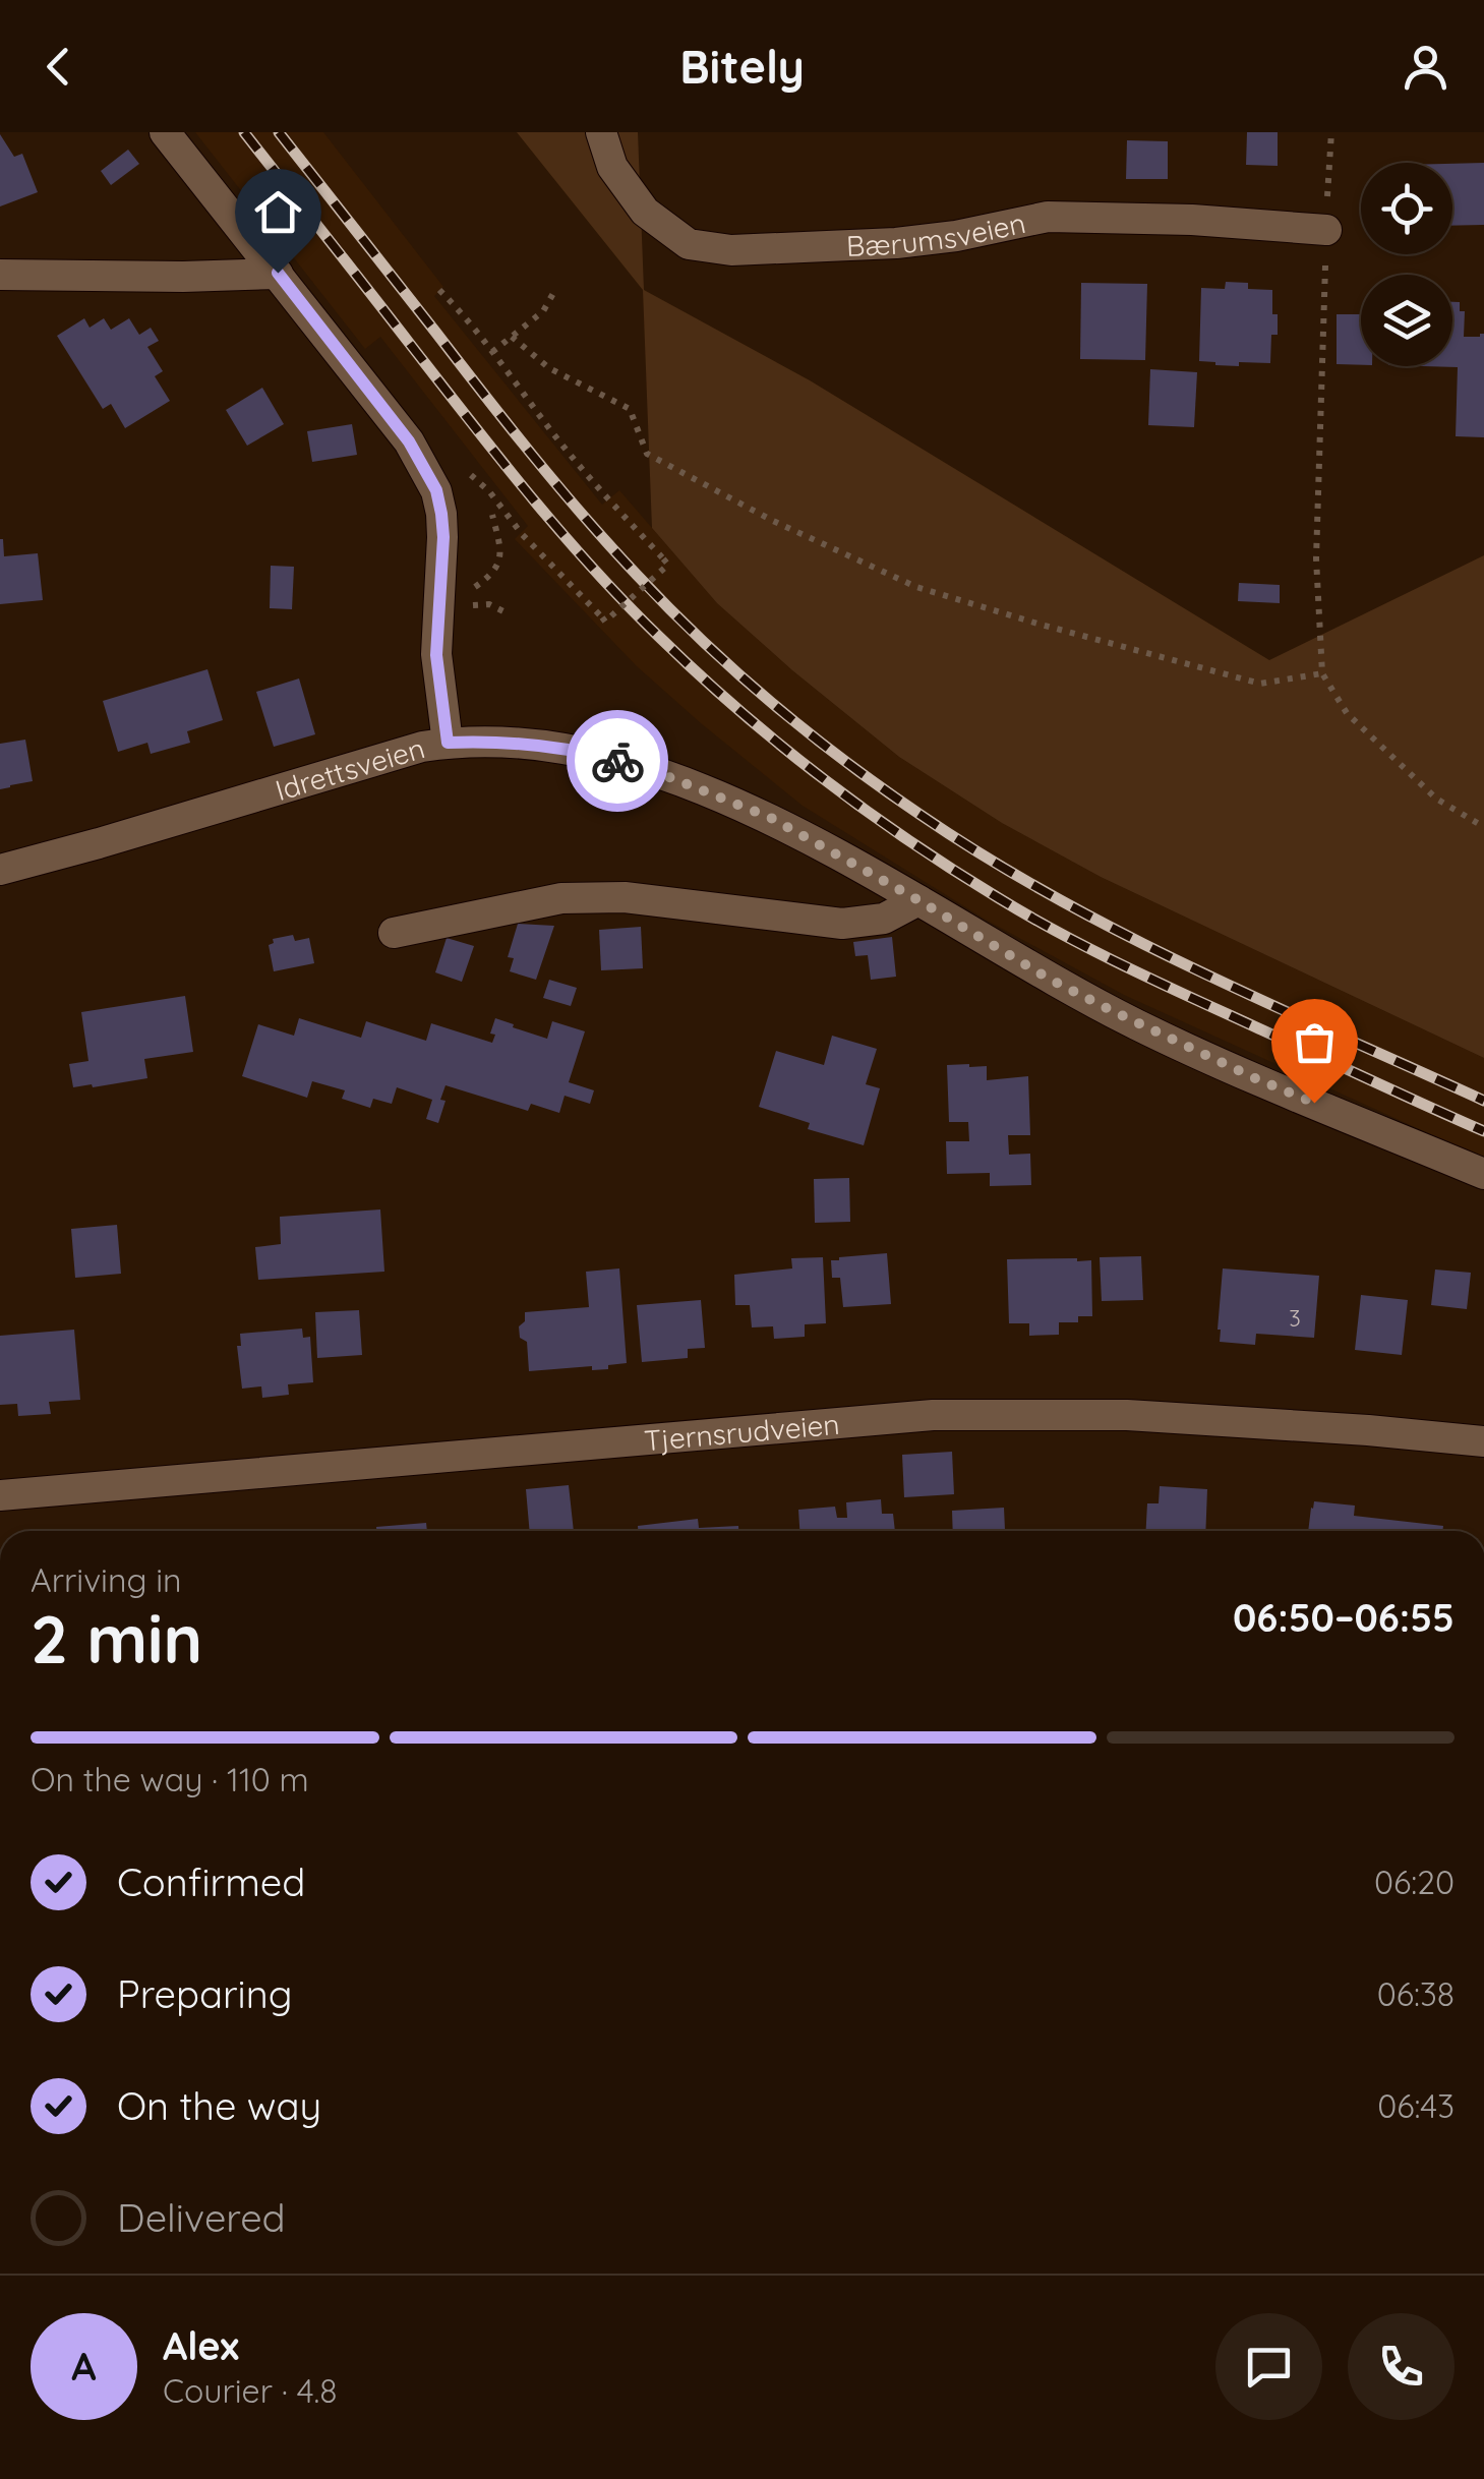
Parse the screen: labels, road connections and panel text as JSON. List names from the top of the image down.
{
  "streets": {
    "street": ["Bærumsveien", "Idrettsveien", "Tjernsrudveien"]
  },
  "house_numbers": ["3"],
  "page": {
    "header": "Bitely",
    "heading": ["2 min", "Arriving in", "06:50–06:55"],
    "panel": ["Alex", "Courier · 4.8"],
    "bar": "On the way · 110 m",
    "list": [
      ["Confirmed", "06:20"],
      ["Preparing", "06:38"],
      ["On the way", "06:43"],
      "Delivered"
    ],
    "round": "A"
  }
}
